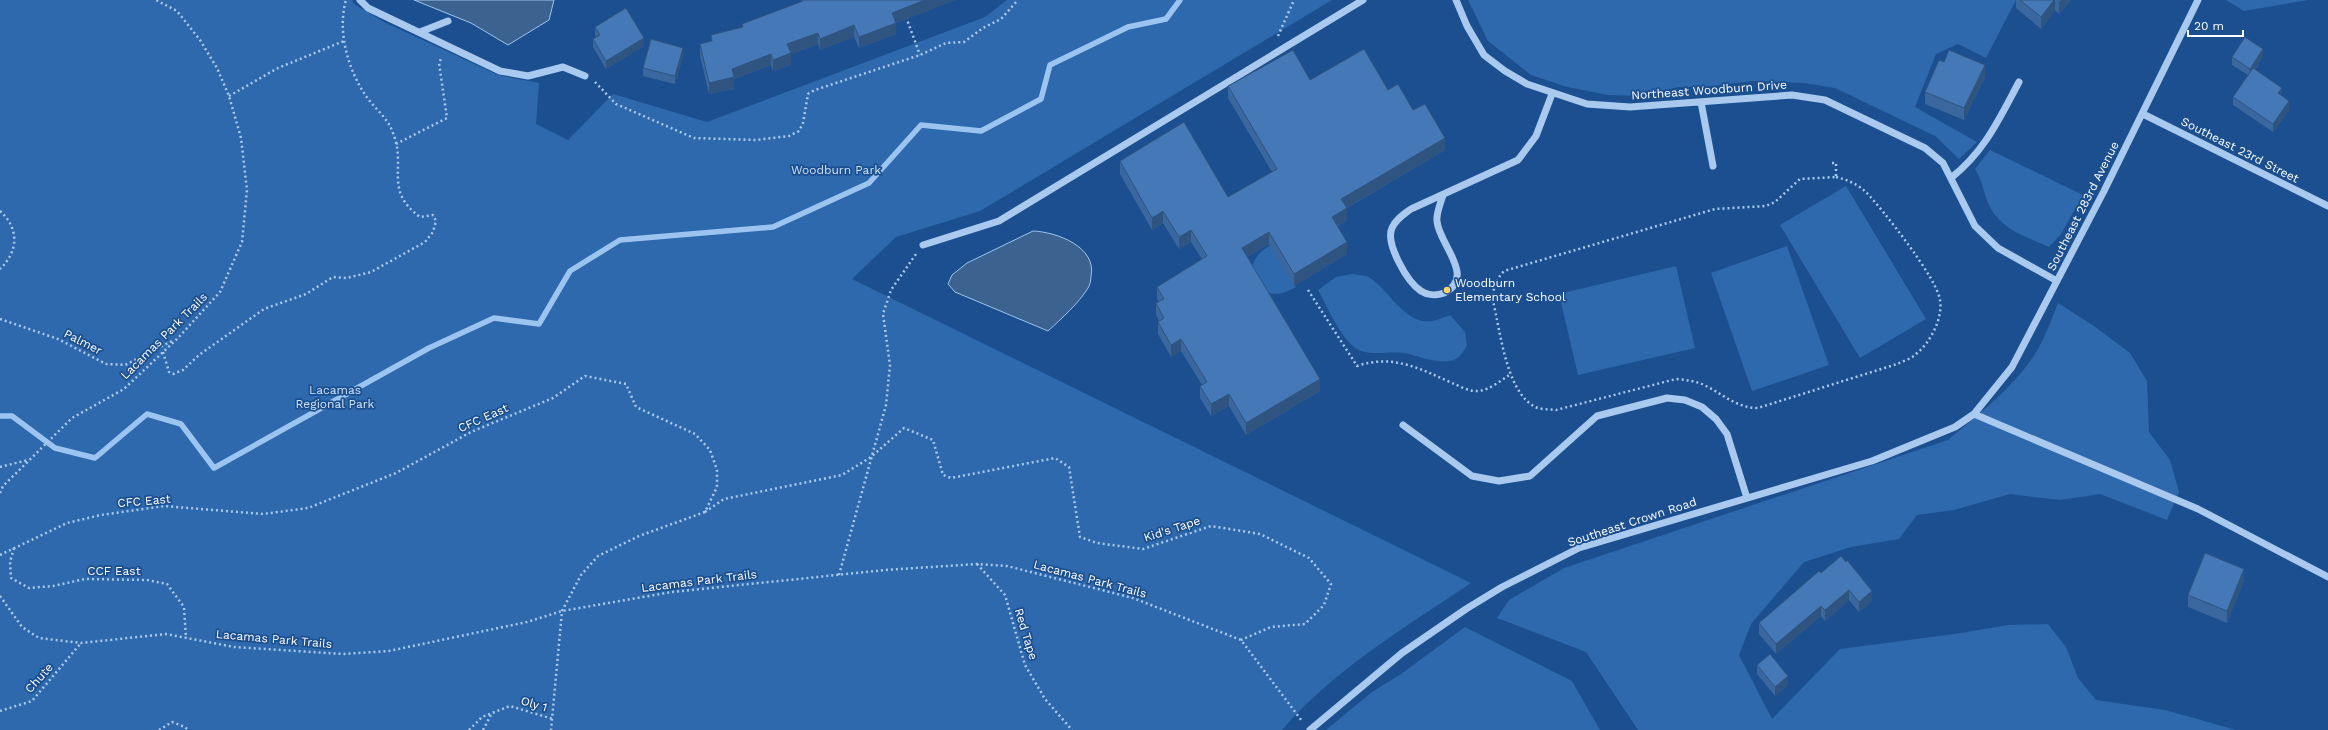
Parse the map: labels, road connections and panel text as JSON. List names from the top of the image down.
{
  "streets": {
    "street": [
      "Northeast Woodburn Drive",
      "Southeast 23rd Street",
      "Southeast 283rd Avenue",
      "Southeast Crown Road"
    ],
    "path": [
      "Lacamas Park Trails",
      "Palmer",
      "CFC East",
      "Kid's Tape",
      "CCF East",
      "Red Tape",
      "Chute",
      "Oly 1"
    ]
  },
  "crossings": [
    ["Northeast Woodburn Drive", "Southeast 283rd Avenue"],
    ["Southeast 23rd Street", "Southeast 283rd Avenue"],
    ["Southeast 283rd Avenue", "Southeast Crown Road"],
    ["Lacamas Park Trails", "Palmer"],
    ["Lacamas Park Trails", "Kid's Tape"],
    ["Lacamas Park Trails", "CCF East"],
    ["Lacamas Park Trails", "Red Tape"],
    ["Lacamas Park Trails", "Chute"],
    ["CFC East", "CCF East"]
  ],
  "parks": ["Woodburn Park", "Lacamas Regional Park"],
  "places": ["Woodburn Elementary School"],
  "scale_bar": "20 m"
}
